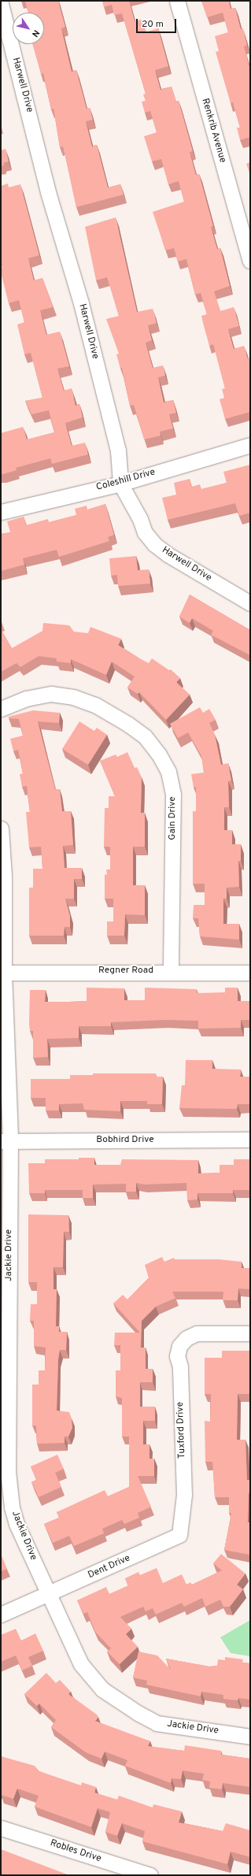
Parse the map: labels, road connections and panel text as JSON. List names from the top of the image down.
{
  "streets": {
    "street": [
      "Harwell Drive",
      "Renkrib Avenue",
      "Coleshill Drive",
      "Gain Drive",
      "Regner Road",
      "Bobhird Drive",
      "Jackie Drive",
      "Tuxford Drive",
      "Dent Drive",
      "Robles Drive"
    ]
  },
  "crossings": [
    ["Harwell Drive", "Coleshill Drive"],
    ["Gain Drive", "Regner Road"],
    ["Regner Road", "Jackie Drive"],
    ["Bobhird Drive", "Jackie Drive"],
    ["Jackie Drive", "Dent Drive"],
    ["Tuxford Drive", "Dent Drive"]
  ],
  "scale_bar": "20 m",
  "north": "bottom right"
}
